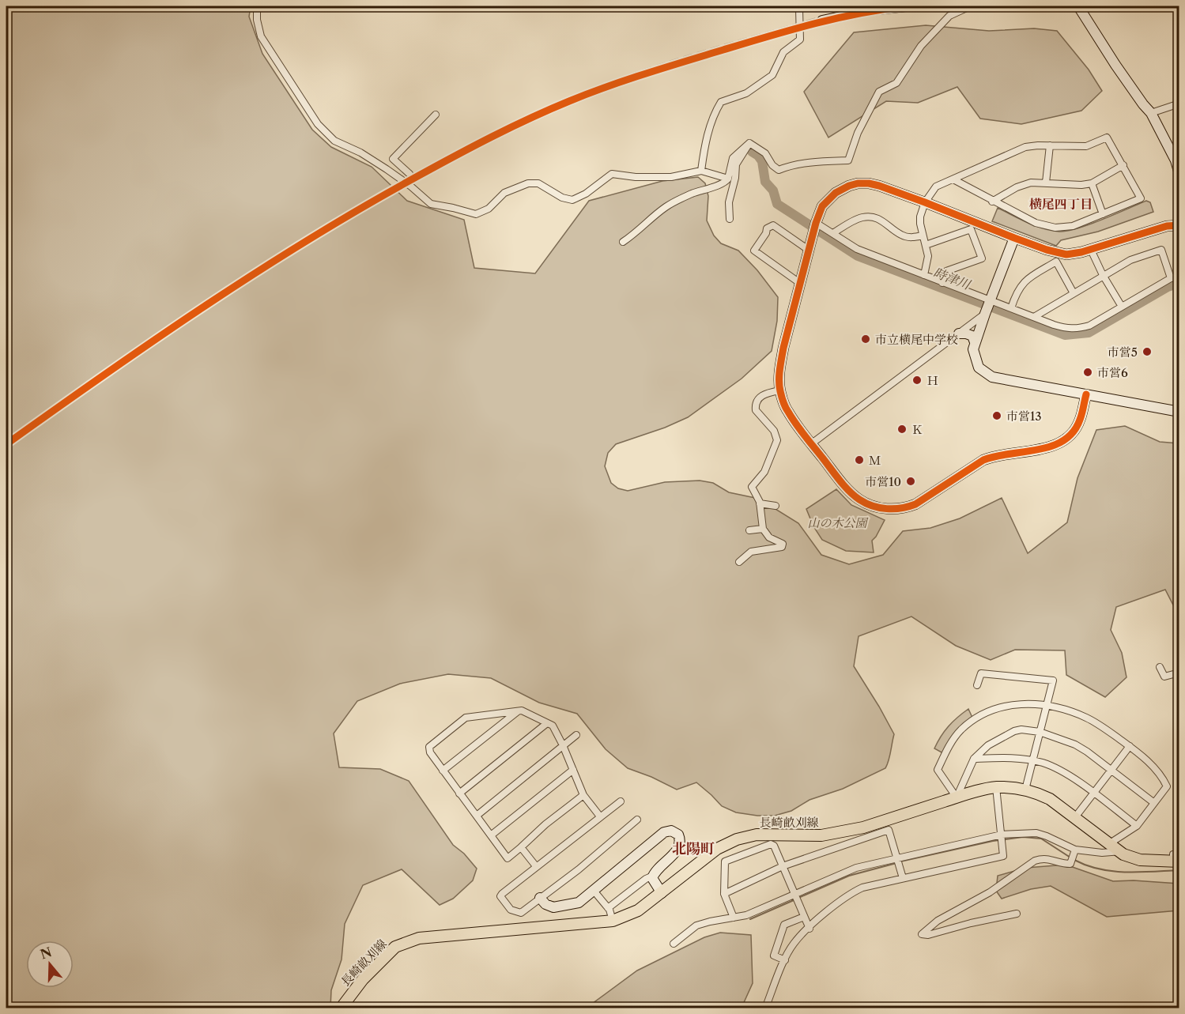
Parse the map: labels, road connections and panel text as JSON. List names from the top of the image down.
{
  "streets": {
    "main road": ["長崎畝刈線"]
  },
  "districts": ["横尾四丁目", "北陽町"],
  "water": ["時津川"],
  "parks": ["山の木公園"],
  "places": [
    "市立横尾中学校",
    "市営5",
    "市営6",
    "Ｈ",
    "市営13",
    "Ｋ",
    "Ｍ",
    "市営10"
  ],
  "north": "top"
}
